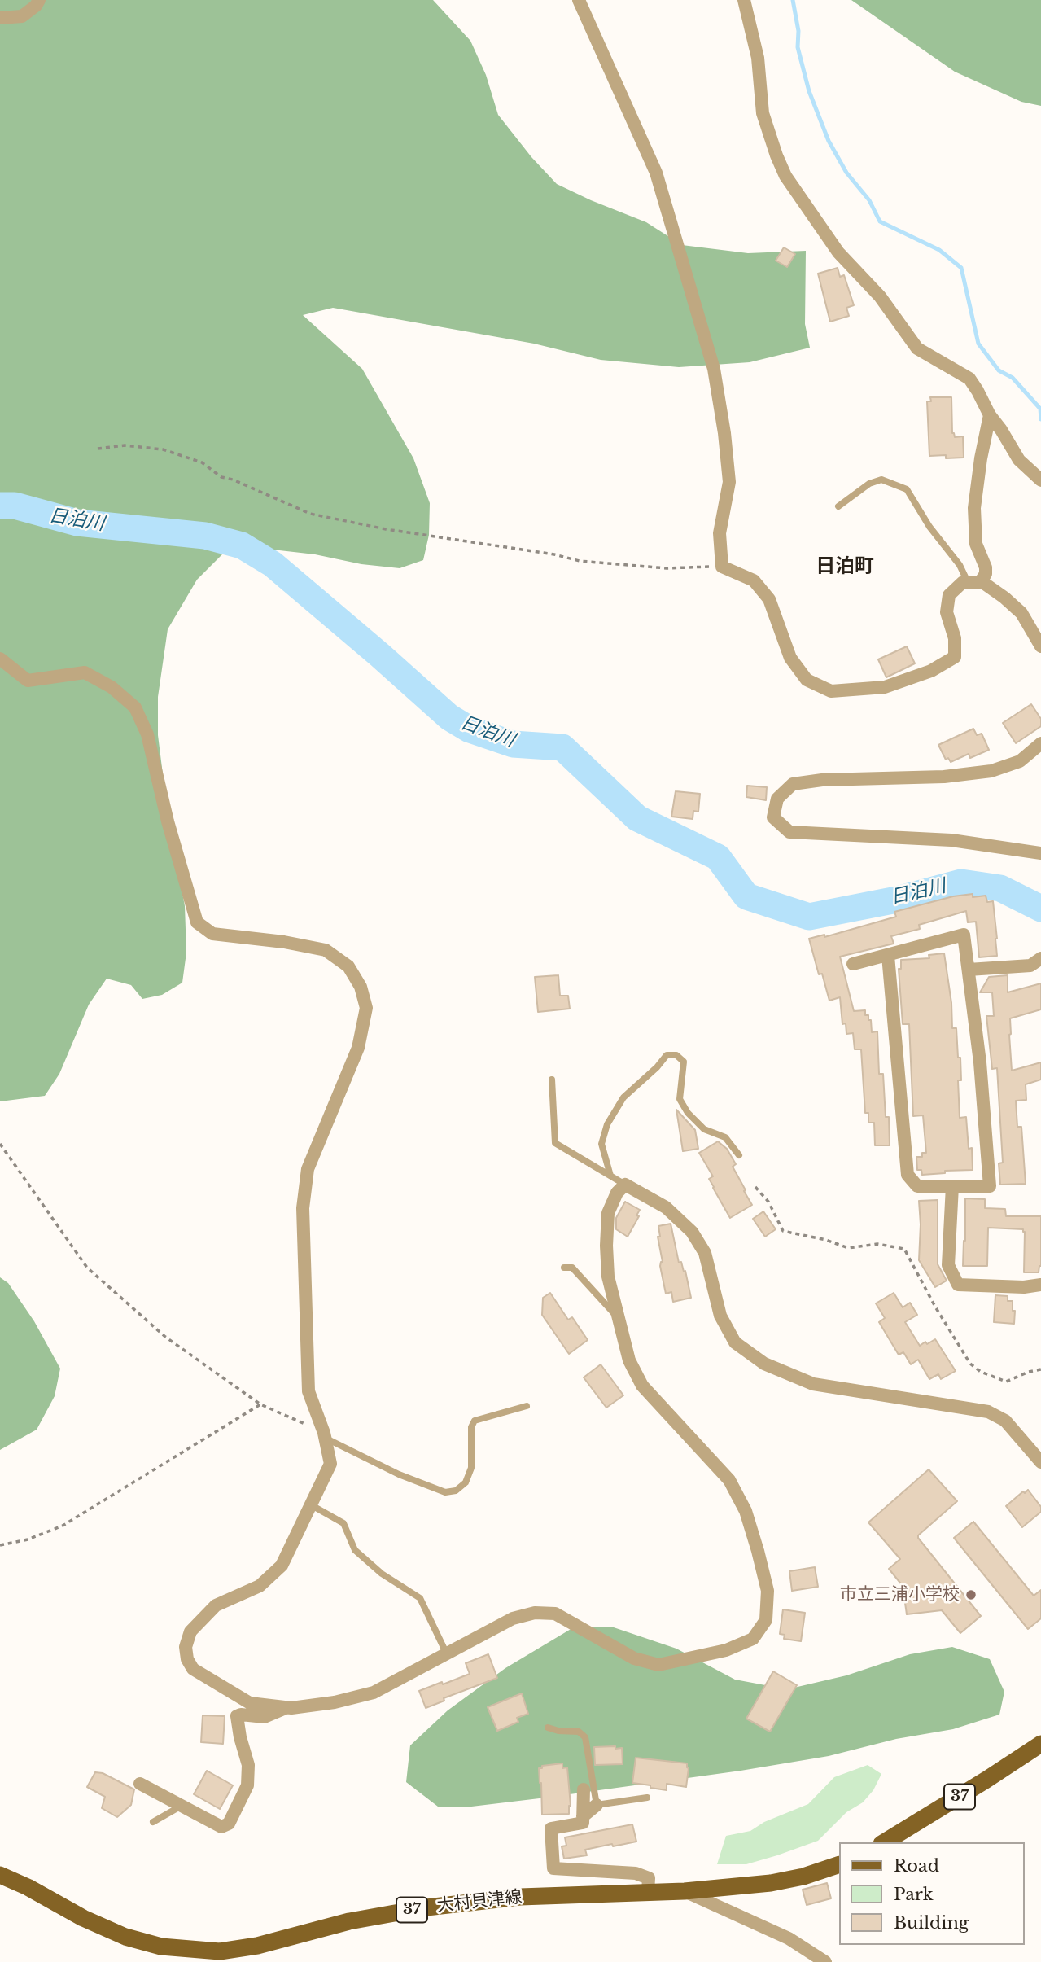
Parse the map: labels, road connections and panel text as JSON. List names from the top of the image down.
{
  "streets": {
    "main road": ["37", "大村貝津線"]
  },
  "districts": ["日泊町"],
  "water": ["日泊川"],
  "places": ["市立三浦小学校"],
  "legend": ["Road", "Park", "Building"]
}
